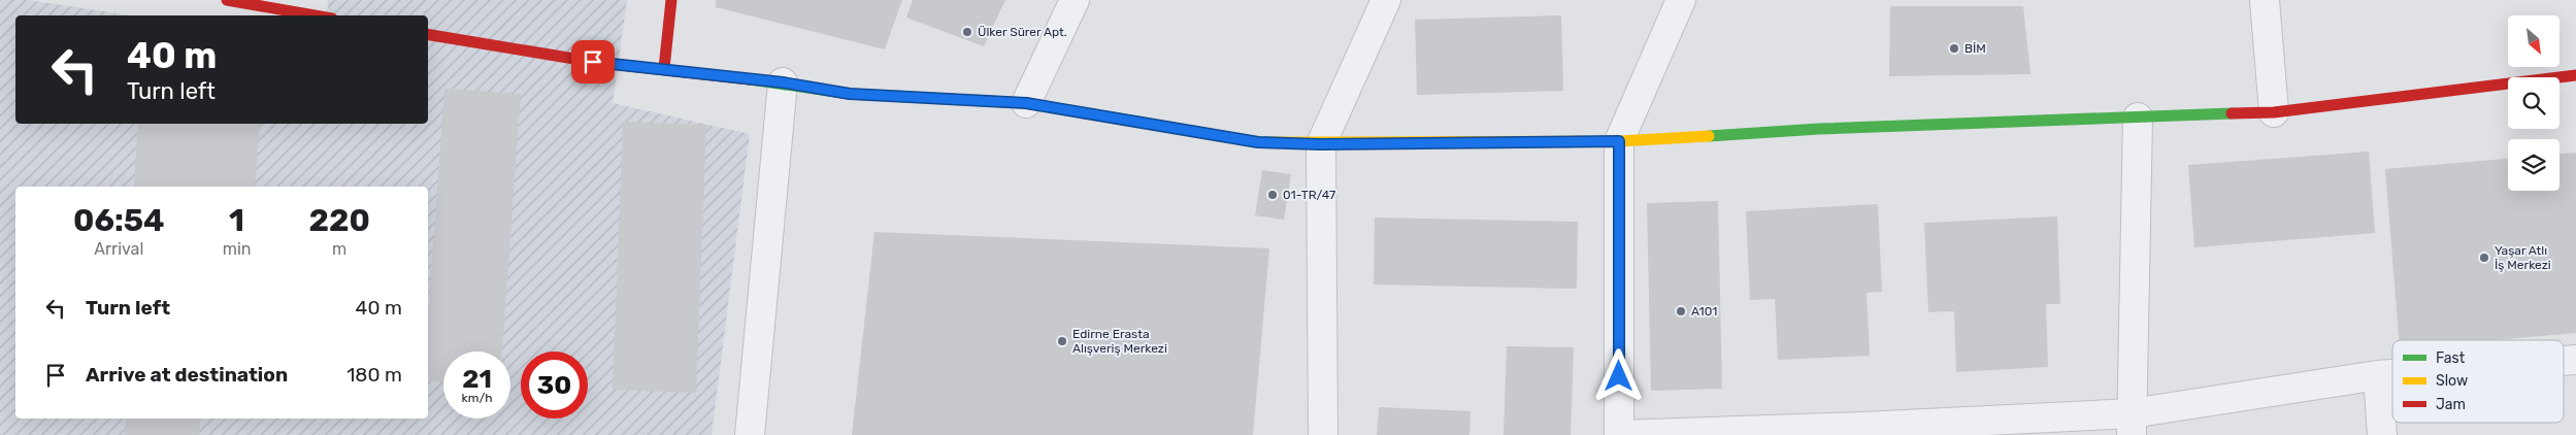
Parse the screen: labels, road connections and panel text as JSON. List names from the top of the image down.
{
  "places": [
    "Ülker Sürer Apt.",
    "BİM",
    "01-TR/47",
    "Yaşar Atlı İş Merkezi",
    "A101",
    "Edirne Erasta Alışveriş Merkezi"
  ],
  "legend": ["Fast", "Slow", "Jam"],
  "north": "bottom right",
  "page": {
    "turn": ["40 m", "Turn left"],
    "eta": [
      "06:54",
      "Arrival",
      "1",
      "min",
      "220",
      "m"
    ],
    "list": [
      {
        "name": "Turn left",
        "value": "40 m"
      },
      {
        "name": "Arrive at destination",
        "value": "180 m"
      }
    ],
    "speed": "21 km/h",
    "limit": "30"
  }
}
